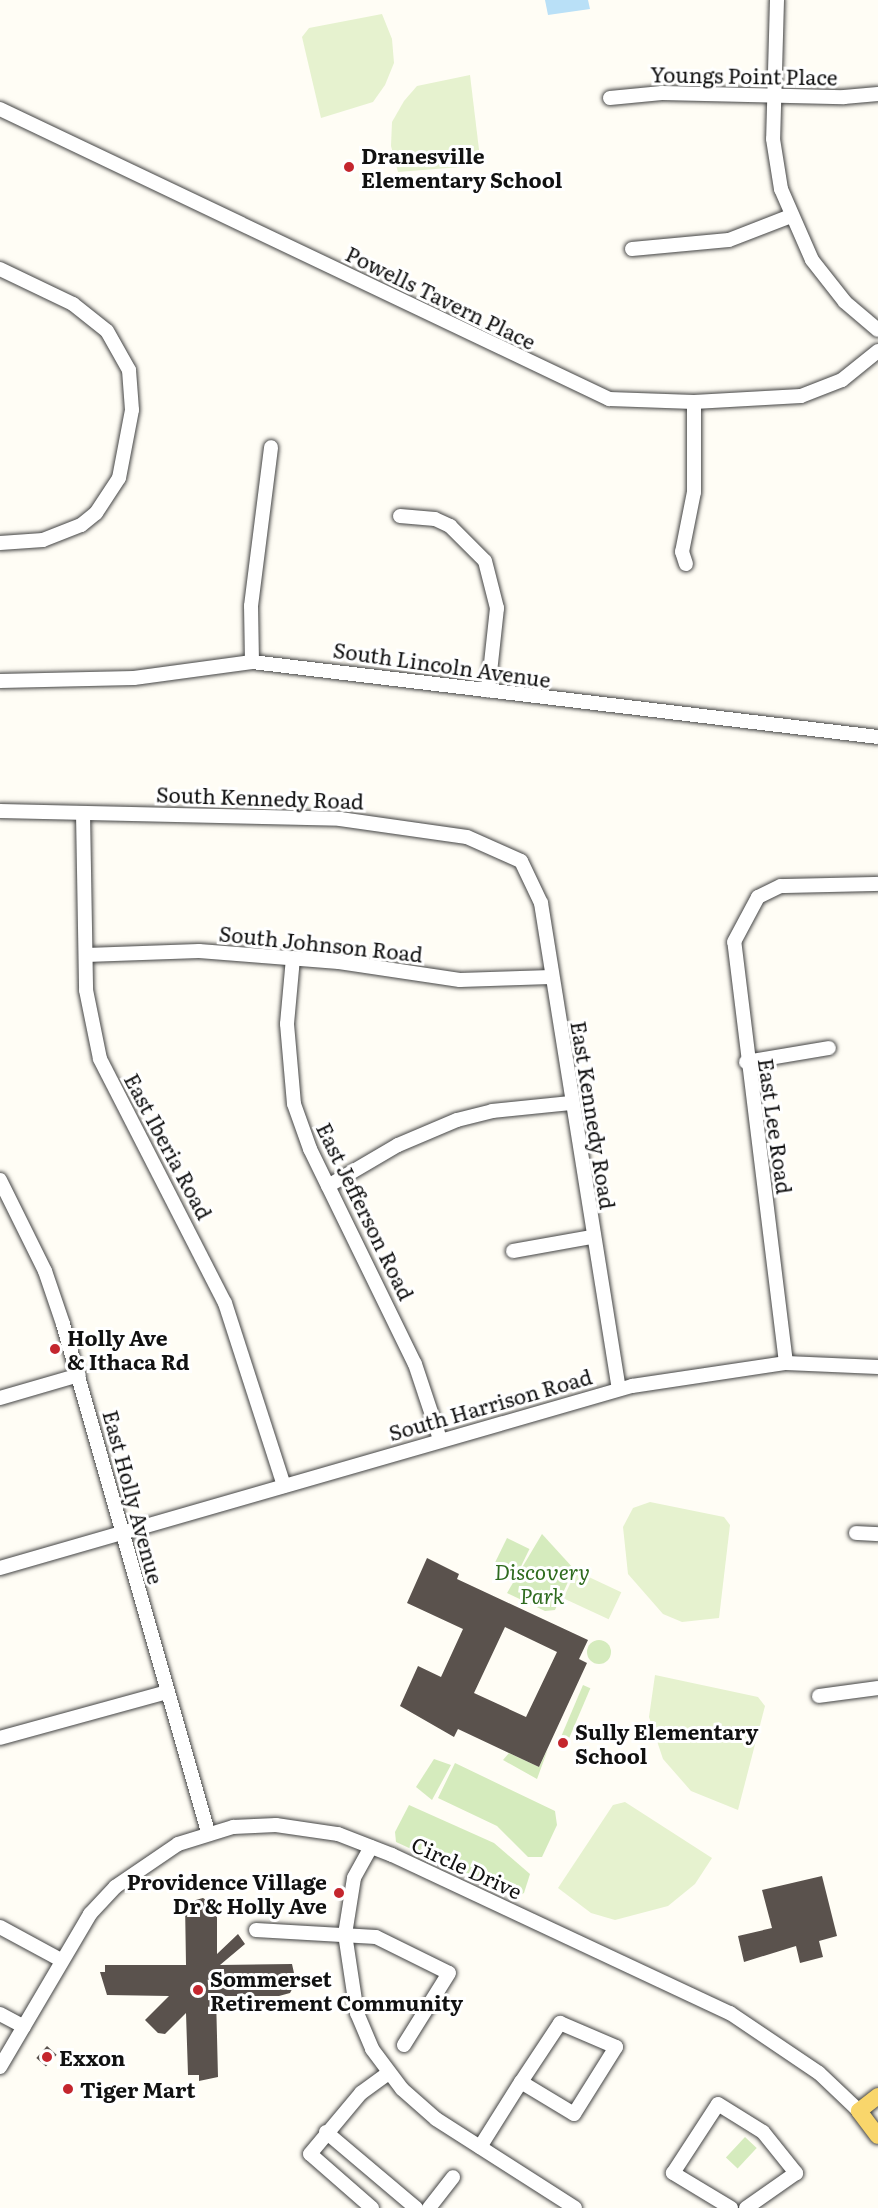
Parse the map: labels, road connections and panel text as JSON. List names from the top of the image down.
{
  "streets": {
    "street": [
      "Youngs Point Place",
      "Powells Tavern Place",
      "South Lincoln Avenue",
      "South Kennedy Road",
      "South Johnson Road",
      "East Kennedy Road",
      "East Lee Road",
      "East Iberia Road",
      "East Jefferson Road",
      "South Harrison Road",
      "East Holly Avenue",
      "Circle Drive"
    ]
  },
  "crossings": [
    ["South Kennedy Road", "East Kennedy Road"],
    ["South Kennedy Road", "East Iberia Road"],
    ["South Johnson Road", "East Kennedy Road"],
    ["South Johnson Road", "East Iberia Road"],
    ["South Johnson Road", "East Jefferson Road"],
    ["East Kennedy Road", "South Harrison Road"],
    ["East Lee Road", "South Harrison Road"],
    ["East Iberia Road", "South Harrison Road"],
    ["East Jefferson Road", "South Harrison Road"],
    ["South Harrison Road", "East Holly Avenue"],
    ["East Holly Avenue", "Circle Drive"]
  ],
  "parks": ["Discovery Park"],
  "places": [
    "Dranesville Elementary School",
    "Holly Ave & Ithaca Rd",
    "Sully Elementary School",
    "Providence Village Dr & Holly Ave",
    "Sommerset Retirement Community",
    "Exxon",
    "Tiger Mart"
  ]
}
